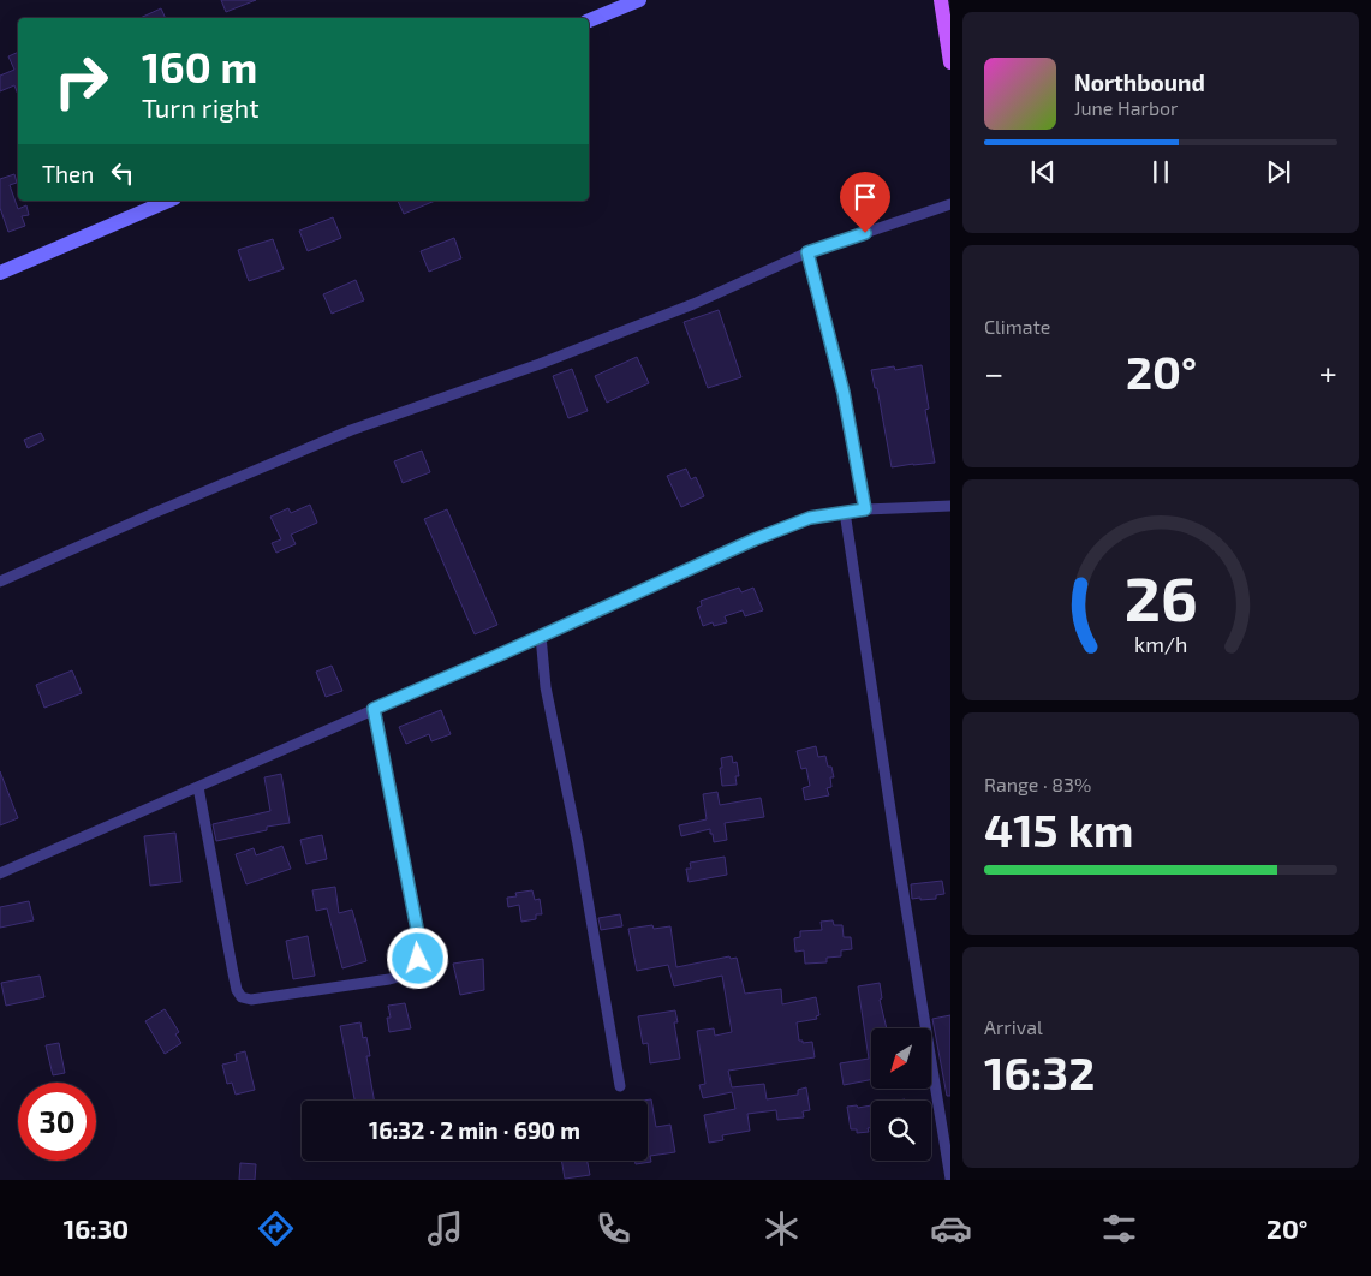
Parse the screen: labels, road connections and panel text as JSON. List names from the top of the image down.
{
  "north": "bottom left",
  "page": {
    "turn": ["160 m", "Turn right"],
    "song": ["Northbound", "June Harbor"],
    "then": "Then",
    "tile": [
      "Climate",
      ["Range · 83%", "415 km"],
      ["Arrival", "16:32"]
    ],
    "heat": ["−", "20°", "+"],
    "limit": "30",
    "trip": "16:32 · 2 min · 690 m",
    "tabs": ["16:30", "20°"],
    "gauge": ["26", "km/h"]
  }
}
